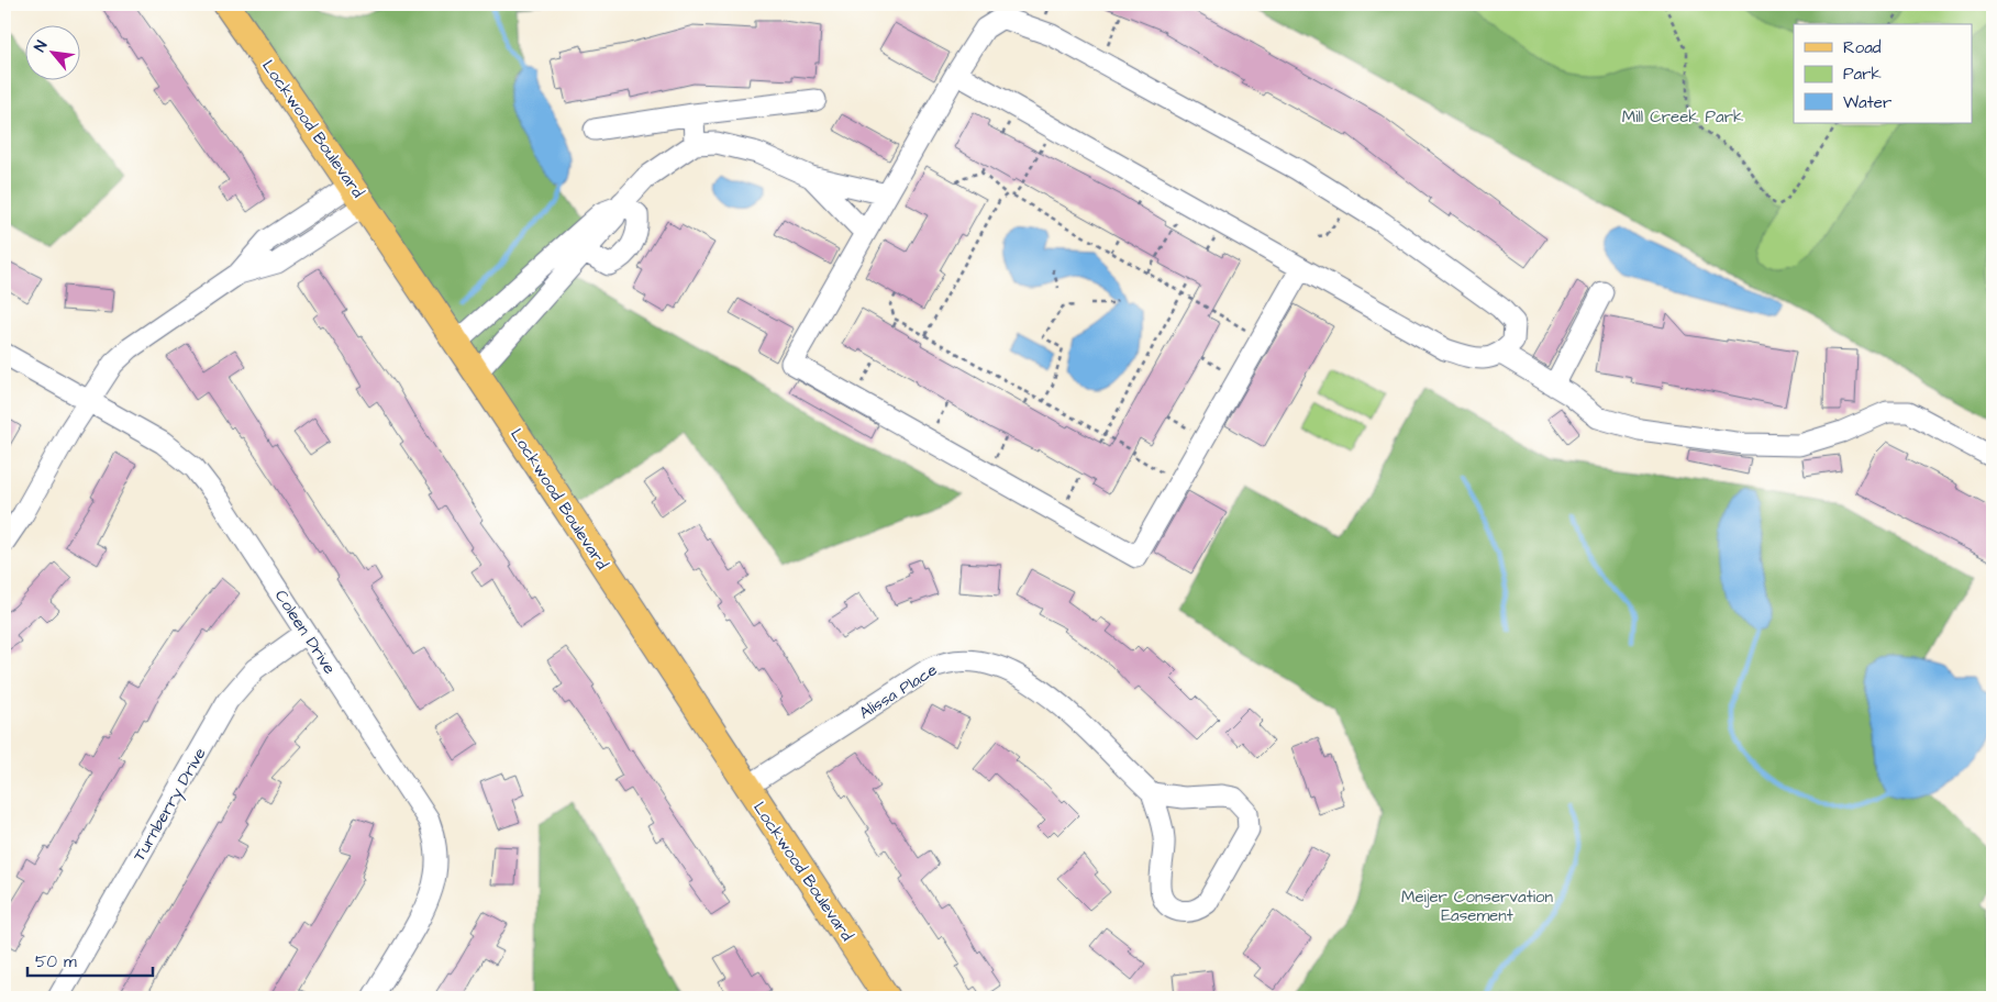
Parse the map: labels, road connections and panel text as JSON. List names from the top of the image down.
{
  "streets": {
    "main road": ["Lockwood Boulevard"],
    "street": ["Coleen Drive", "Alissa Place", "Turnberry Drive"]
  },
  "crossings": [
    ["Lockwood Boulevard", "Alissa Place"],
    ["Coleen Drive", "Turnberry Drive"]
  ],
  "parks": ["Mill Creek Park", "Meijer Conservation Easement"],
  "legend": ["Road", "Park", "Water"],
  "scale_bar": "50 m",
  "north": "top left"
}
